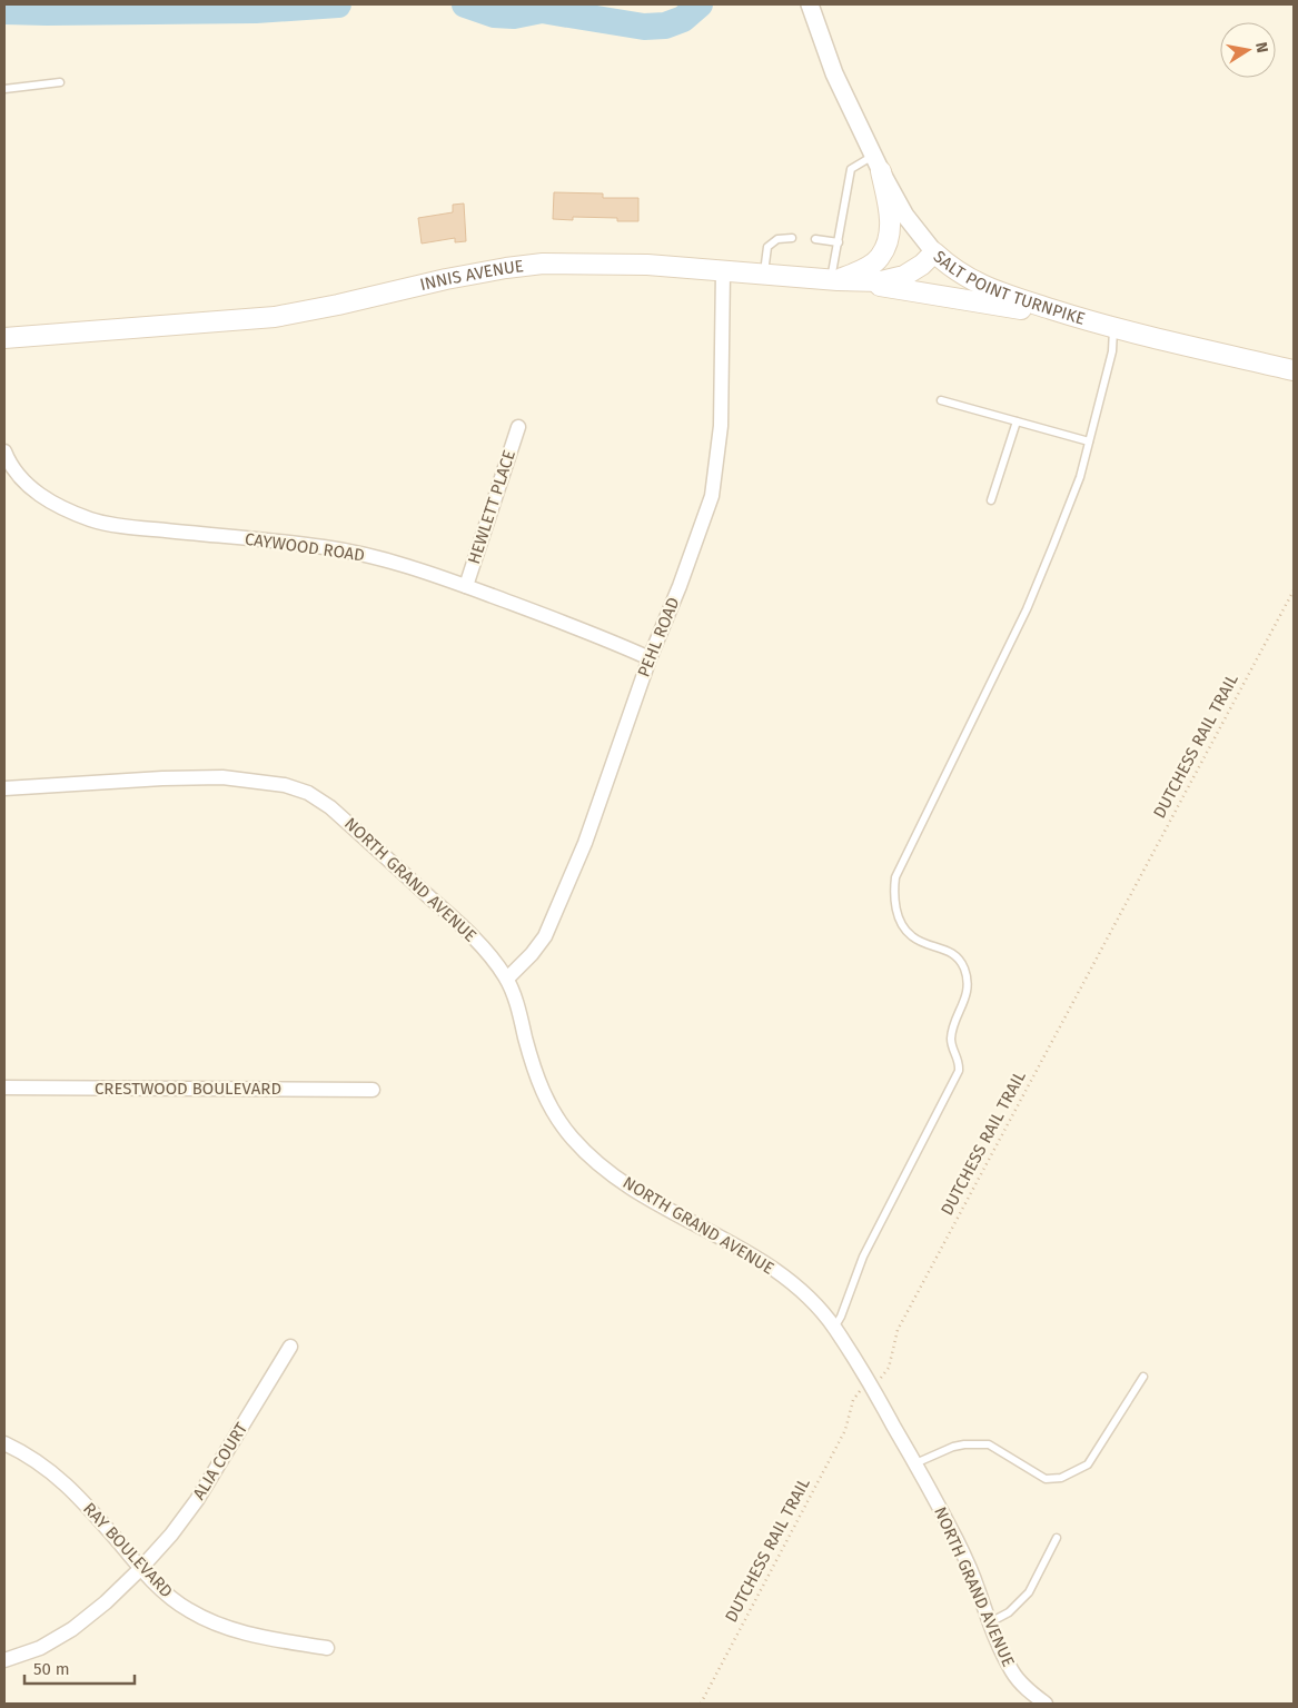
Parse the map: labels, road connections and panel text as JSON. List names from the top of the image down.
{
  "streets": {
    "main road": ["INNIS AVENUE", "SALT POINT TURNPIKE"],
    "street": [
      "HEWLETT PLACE",
      "CAYWOOD ROAD",
      "PEHL ROAD",
      "NORTH GRAND AVENUE",
      "CRESTWOOD BOULEVARD",
      "ALIA COURT",
      "RAY BOULEVARD"
    ],
    "path": ["DUTCHESS RAIL TRAIL"]
  },
  "crossings": [
    ["INNIS AVENUE", "SALT POINT TURNPIKE"],
    ["INNIS AVENUE", "PEHL ROAD"],
    ["HEWLETT PLACE", "CAYWOOD ROAD"],
    ["CAYWOOD ROAD", "PEHL ROAD"],
    ["PEHL ROAD", "NORTH GRAND AVENUE"],
    ["DUTCHESS RAIL TRAIL", "NORTH GRAND AVENUE"],
    ["ALIA COURT", "RAY BOULEVARD"]
  ],
  "scale_bar": "50 m",
  "north": "right"
}
